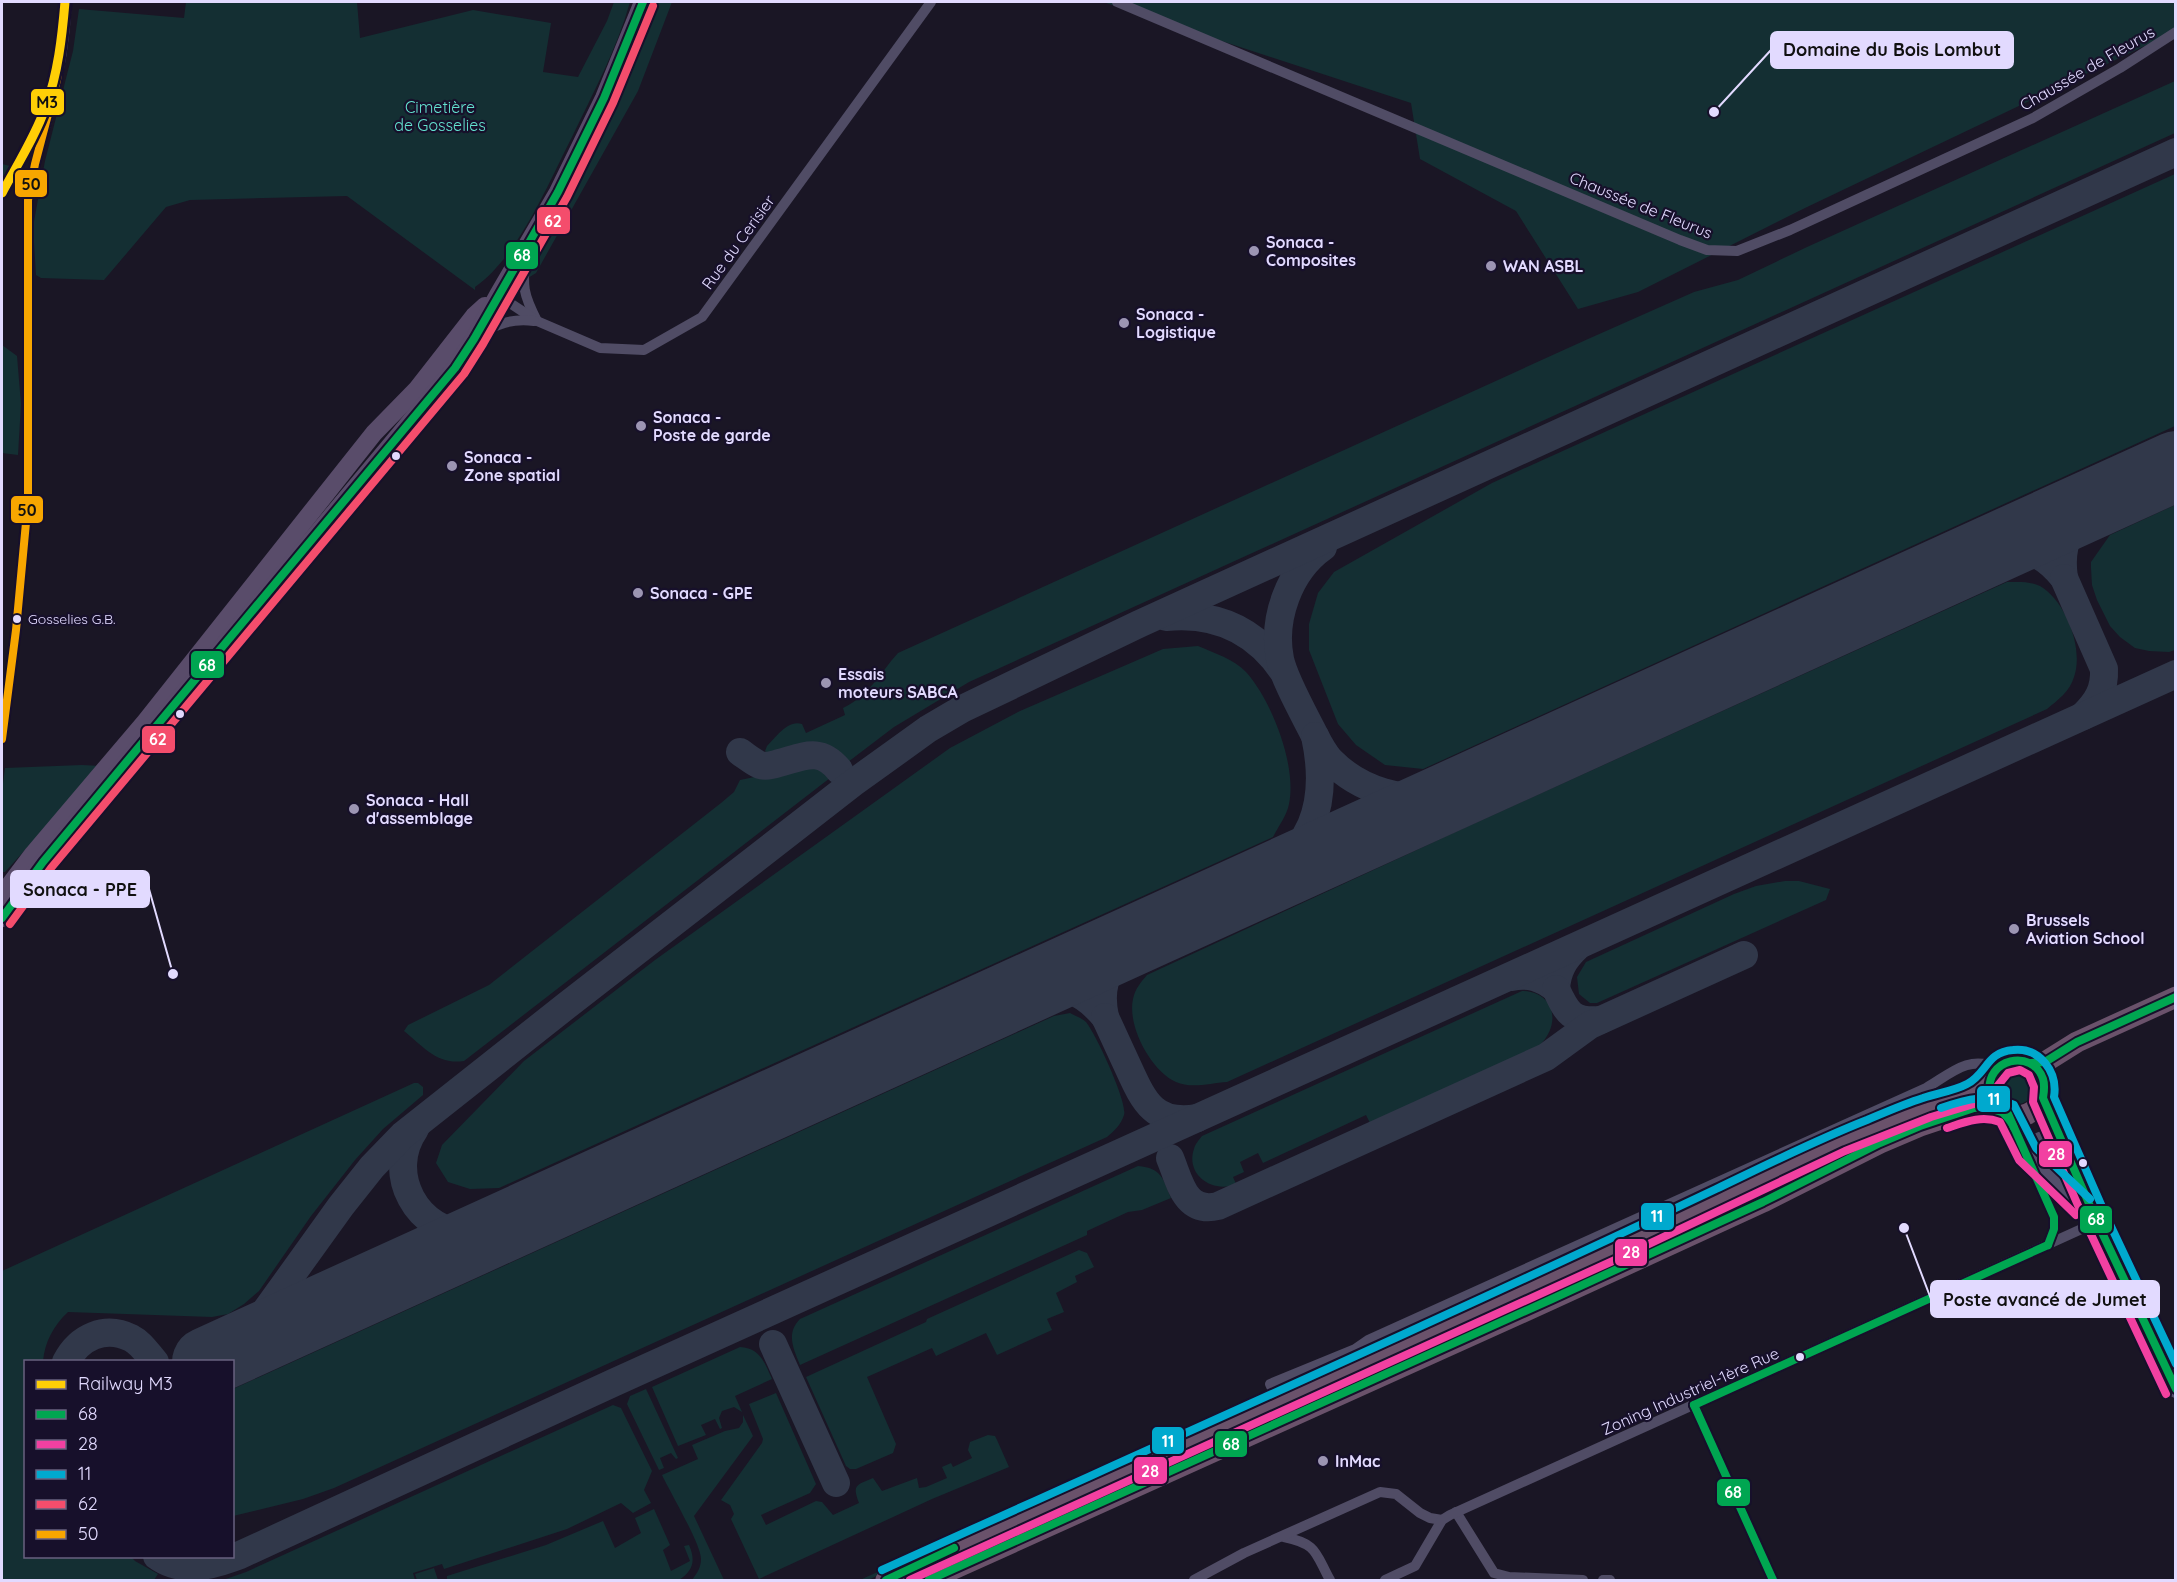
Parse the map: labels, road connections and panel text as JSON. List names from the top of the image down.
{
  "streets": {
    "street": ["Chaussée de Fleurus", "Rue du Cerisier", "Zoning Industriel-1ère Rue"]
  },
  "parks": ["Cimetière de Gosselies"],
  "places": [
    "Domaine du Bois Lombut",
    "Sonaca - Composites",
    "WAN ASBL",
    "Sonaca - Logistique",
    "Sonaca - Poste de garde",
    "Sonaca - Zone spatial",
    "Sonaca - GPE",
    "Gosselies G.B.",
    "Essais moteurs SABCA",
    "Sonaca - Hall d'assemblage",
    "Brussels Aviation School",
    "Sonaca - PPE",
    "Poste avancé de Jumet",
    "InMac"
  ],
  "lines": [
    "rail line M3",
    "transit line 68",
    "transit line 50",
    "transit line 62",
    "transit line 11",
    "transit line 28"
  ],
  "legend": [
    "Railway M3",
    "68",
    "28",
    "11",
    "62",
    "50"
  ]
}
